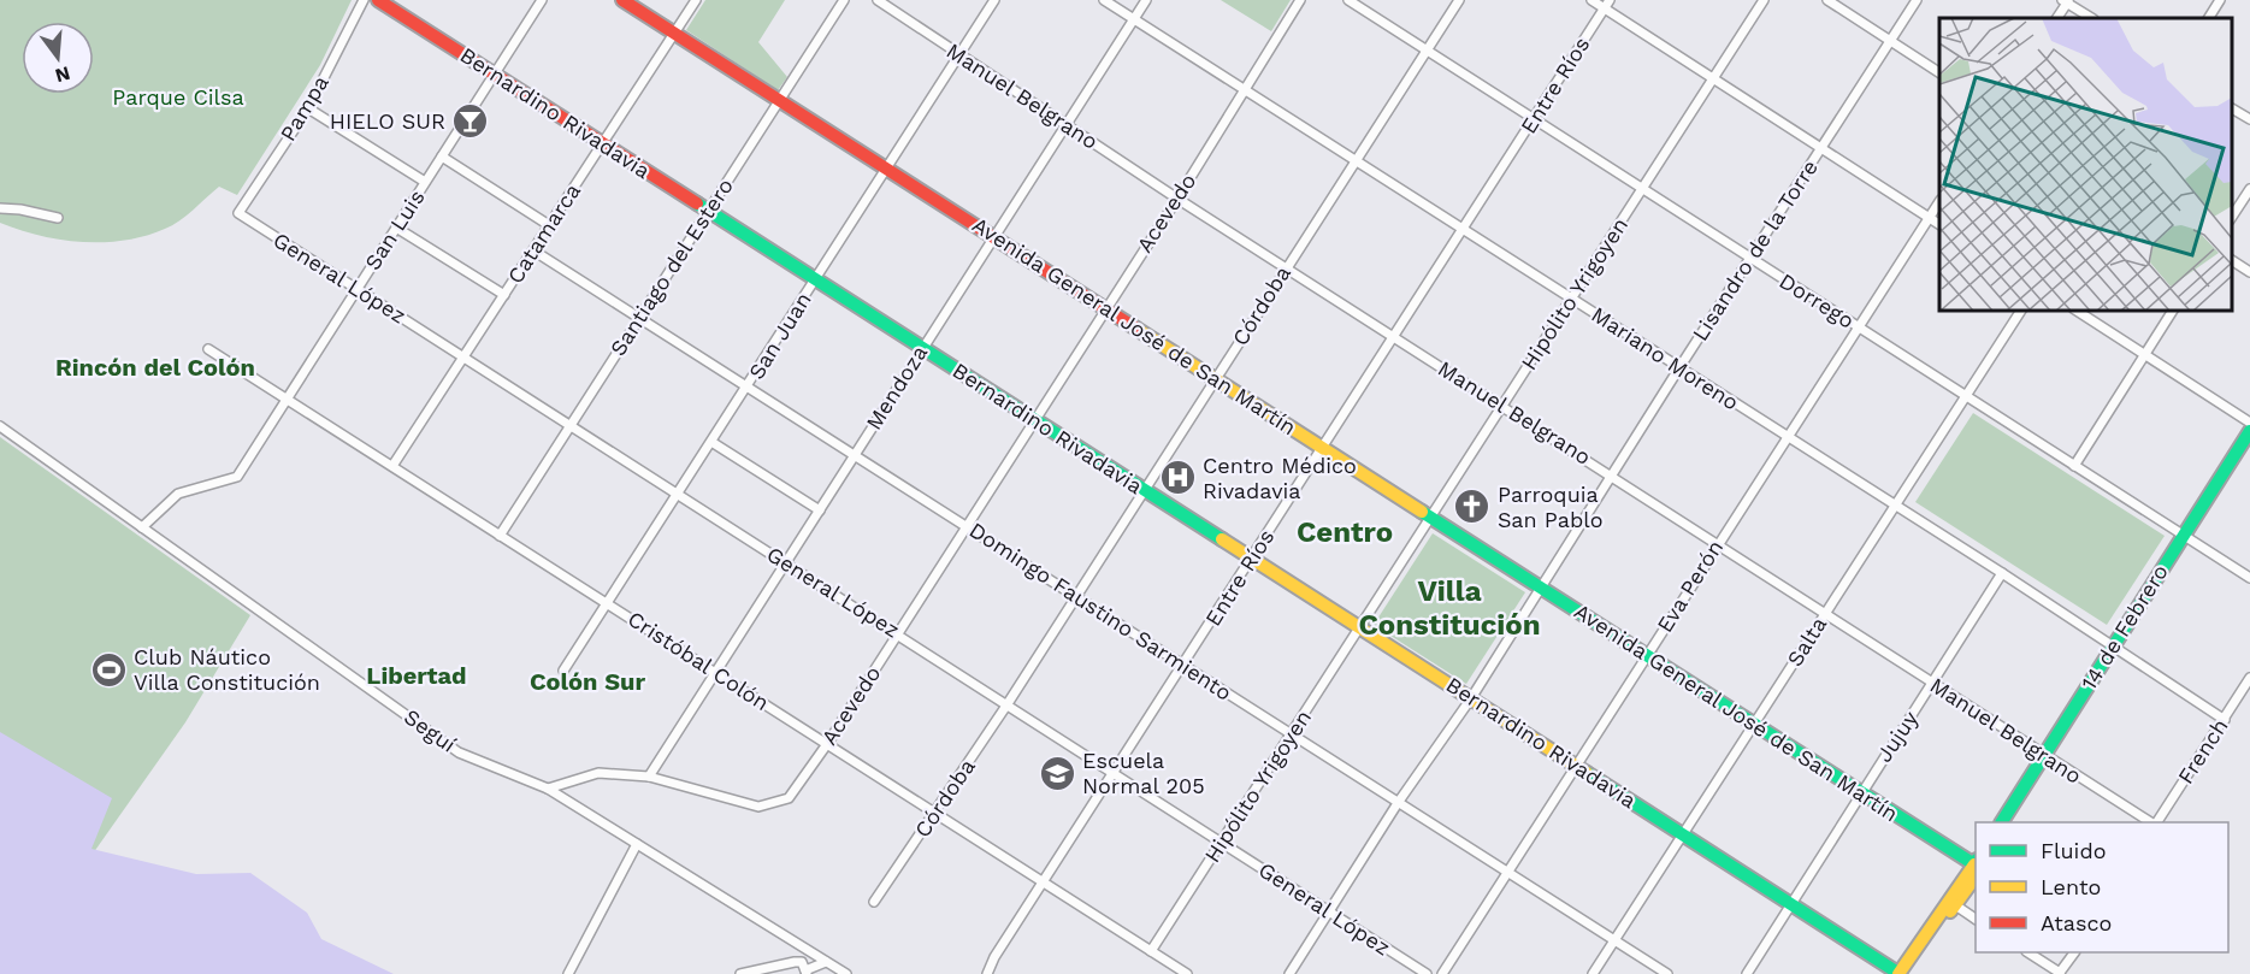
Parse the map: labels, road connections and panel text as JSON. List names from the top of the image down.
{
  "streets": {
    "main road": ["Bernardino Rivadavia", "Avenida General José de San Martín", "14 de Febrero"],
    "street": [
      "Entre Ríos",
      "Manuel Belgrano",
      "Pampa",
      "Acevedo",
      "San Luis",
      "Catamarca",
      "Lisandro de la Torre",
      "Santiago del Estero",
      "General López",
      "Hipólito Yrigoyen",
      "Dorrego",
      "Córdoba",
      "San Juan",
      "Mariano Moreno",
      "Mendoza",
      "Eva Perón",
      "Domingo Faustino Sarmiento",
      "Salta",
      "Cristóbal Colón",
      "Seguí",
      "Jujuy",
      "French"
    ]
  },
  "crossings": [
    ["Entre Ríos", "Manuel Belgrano"],
    ["Entre Ríos", "Bernardino Rivadavia"],
    ["Entre Ríos", "General López"],
    ["Entre Ríos", "Dorrego"],
    ["Entre Ríos", "Avenida General José de San Martín"],
    ["Entre Ríos", "Mariano Moreno"],
    ["Entre Ríos", "Domingo Faustino Sarmiento"],
    ["Entre Ríos", "Cristóbal Colón"],
    ["Manuel Belgrano", "Acevedo"],
    ["Manuel Belgrano", "Lisandro de la Torre"],
    ["Manuel Belgrano", "Hipólito Yrigoyen"],
    ["Manuel Belgrano", "Córdoba"],
    ["Manuel Belgrano", "San Juan"],
    ["Manuel Belgrano", "Mendoza"],
    ["Manuel Belgrano", "Eva Perón"],
    ["Manuel Belgrano", "14 de Febrero"],
    ["Manuel Belgrano", "Salta"],
    ["Manuel Belgrano", "Jujuy"],
    ["Pampa", "General López"],
    ["Bernardino Rivadavia", "Acevedo"],
    ["Bernardino Rivadavia", "San Luis"],
    ["Bernardino Rivadavia", "Catamarca"],
    ["Bernardino Rivadavia", "Lisandro de la Torre"],
    ["Bernardino Rivadavia", "Santiago del Estero"],
    ["Bernardino Rivadavia", "Hipólito Yrigoyen"],
    ["Bernardino Rivadavia", "Córdoba"],
    ["Bernardino Rivadavia", "San Juan"],
    ["Bernardino Rivadavia", "Mendoza"],
    ["Bernardino Rivadavia", "Eva Perón"],
    ["Bernardino Rivadavia", "Salta"],
    ["Bernardino Rivadavia", "Jujuy"],
    ["Acevedo", "General López"],
    ["Acevedo", "Avenida General José de San Martín"],
    ["Acevedo", "Mariano Moreno"],
    ["Acevedo", "Mendoza"],
    ["Acevedo", "Domingo Faustino Sarmiento"],
    ["Acevedo", "Cristóbal Colón"],
    ["Acevedo", "Seguí"],
    ["San Luis", "General López"],
    ["San Luis", "Cristóbal Colón"],
    ["San Luis", "Seguí"],
    ["Catamarca", "General López"],
    ["Catamarca", "Avenida General José de San Martín"],
    ["Catamarca", "Domingo Faustino Sarmiento"],
    ["Catamarca", "Cristóbal Colón"],
    ["Lisandro de la Torre", "General López"],
    ["Lisandro de la Torre", "Dorrego"],
    ["Lisandro de la Torre", "Avenida General José de San Martín"],
    ["Lisandro de la Torre", "Mariano Moreno"],
    ["Lisandro de la Torre", "Domingo Faustino Sarmiento"],
    ["Santiago del Estero", "General López"],
    ["Santiago del Estero", "Avenida General José de San Martín"],
    ["Santiago del Estero", "Domingo Faustino Sarmiento"],
    ["Santiago del Estero", "Cristóbal Colón"],
    ["General López", "Hipólito Yrigoyen"],
    ["General López", "Córdoba"],
    ["General López", "San Juan"],
    ["General López", "Mendoza"],
    ["Hipólito Yrigoyen", "Dorrego"],
    ["Hipólito Yrigoyen", "Avenida General José de San Martín"],
    ["Hipólito Yrigoyen", "Mariano Moreno"],
    ["Hipólito Yrigoyen", "Domingo Faustino Sarmiento"],
    ["Hipólito Yrigoyen", "Cristóbal Colón"],
    ["Dorrego", "Córdoba"],
    ["Dorrego", "Eva Perón"],
    ["Dorrego", "14 de Febrero"],
    ["Dorrego", "Salta"],
    ["Córdoba", "Avenida General José de San Martín"],
    ["Córdoba", "Mariano Moreno"],
    ["Córdoba", "Domingo Faustino Sarmiento"],
    ["Córdoba", "Cristóbal Colón"],
    ["Avenida General José de San Martín", "San Juan"],
    ["Avenida General José de San Martín", "Mendoza"],
    ["Avenida General José de San Martín", "Eva Perón"],
    ["Avenida General José de San Martín", "Salta"],
    ["Avenida General José de San Martín", "Jujuy"],
    ["San Juan", "Domingo Faustino Sarmiento"],
    ["San Juan", "Cristóbal Colón"],
    ["Mariano Moreno", "Mendoza"],
    ["Mariano Moreno", "Eva Perón"],
    ["Mariano Moreno", "14 de Febrero"],
    ["Mariano Moreno", "Salta"],
    ["Mariano Moreno", "Jujuy"],
    ["Mariano Moreno", "French"],
    ["Mendoza", "Domingo Faustino Sarmiento"],
    ["Mendoza", "Cristóbal Colón"],
    ["Eva Perón", "Domingo Faustino Sarmiento"],
    ["Domingo Faustino Sarmiento", "Salta"]
  ],
  "districts": [
    "Rincón del Colón",
    "Centro",
    "Villa Constitución",
    "Libertad",
    "Colón Sur"
  ],
  "parks": ["Parque Cilsa"],
  "places": {
    "bar": ["HIELO SUR"],
    "hospital": ["Centro Médico Rivadavia"],
    "church": ["Parroquia San Pablo"],
    "sports": ["Club Náutico Villa Constitución"],
    "school or university": ["Escuela Normal 205"]
  },
  "legend": ["Fluido", "Lento", "Atasco"],
  "north": "bottom"
}
